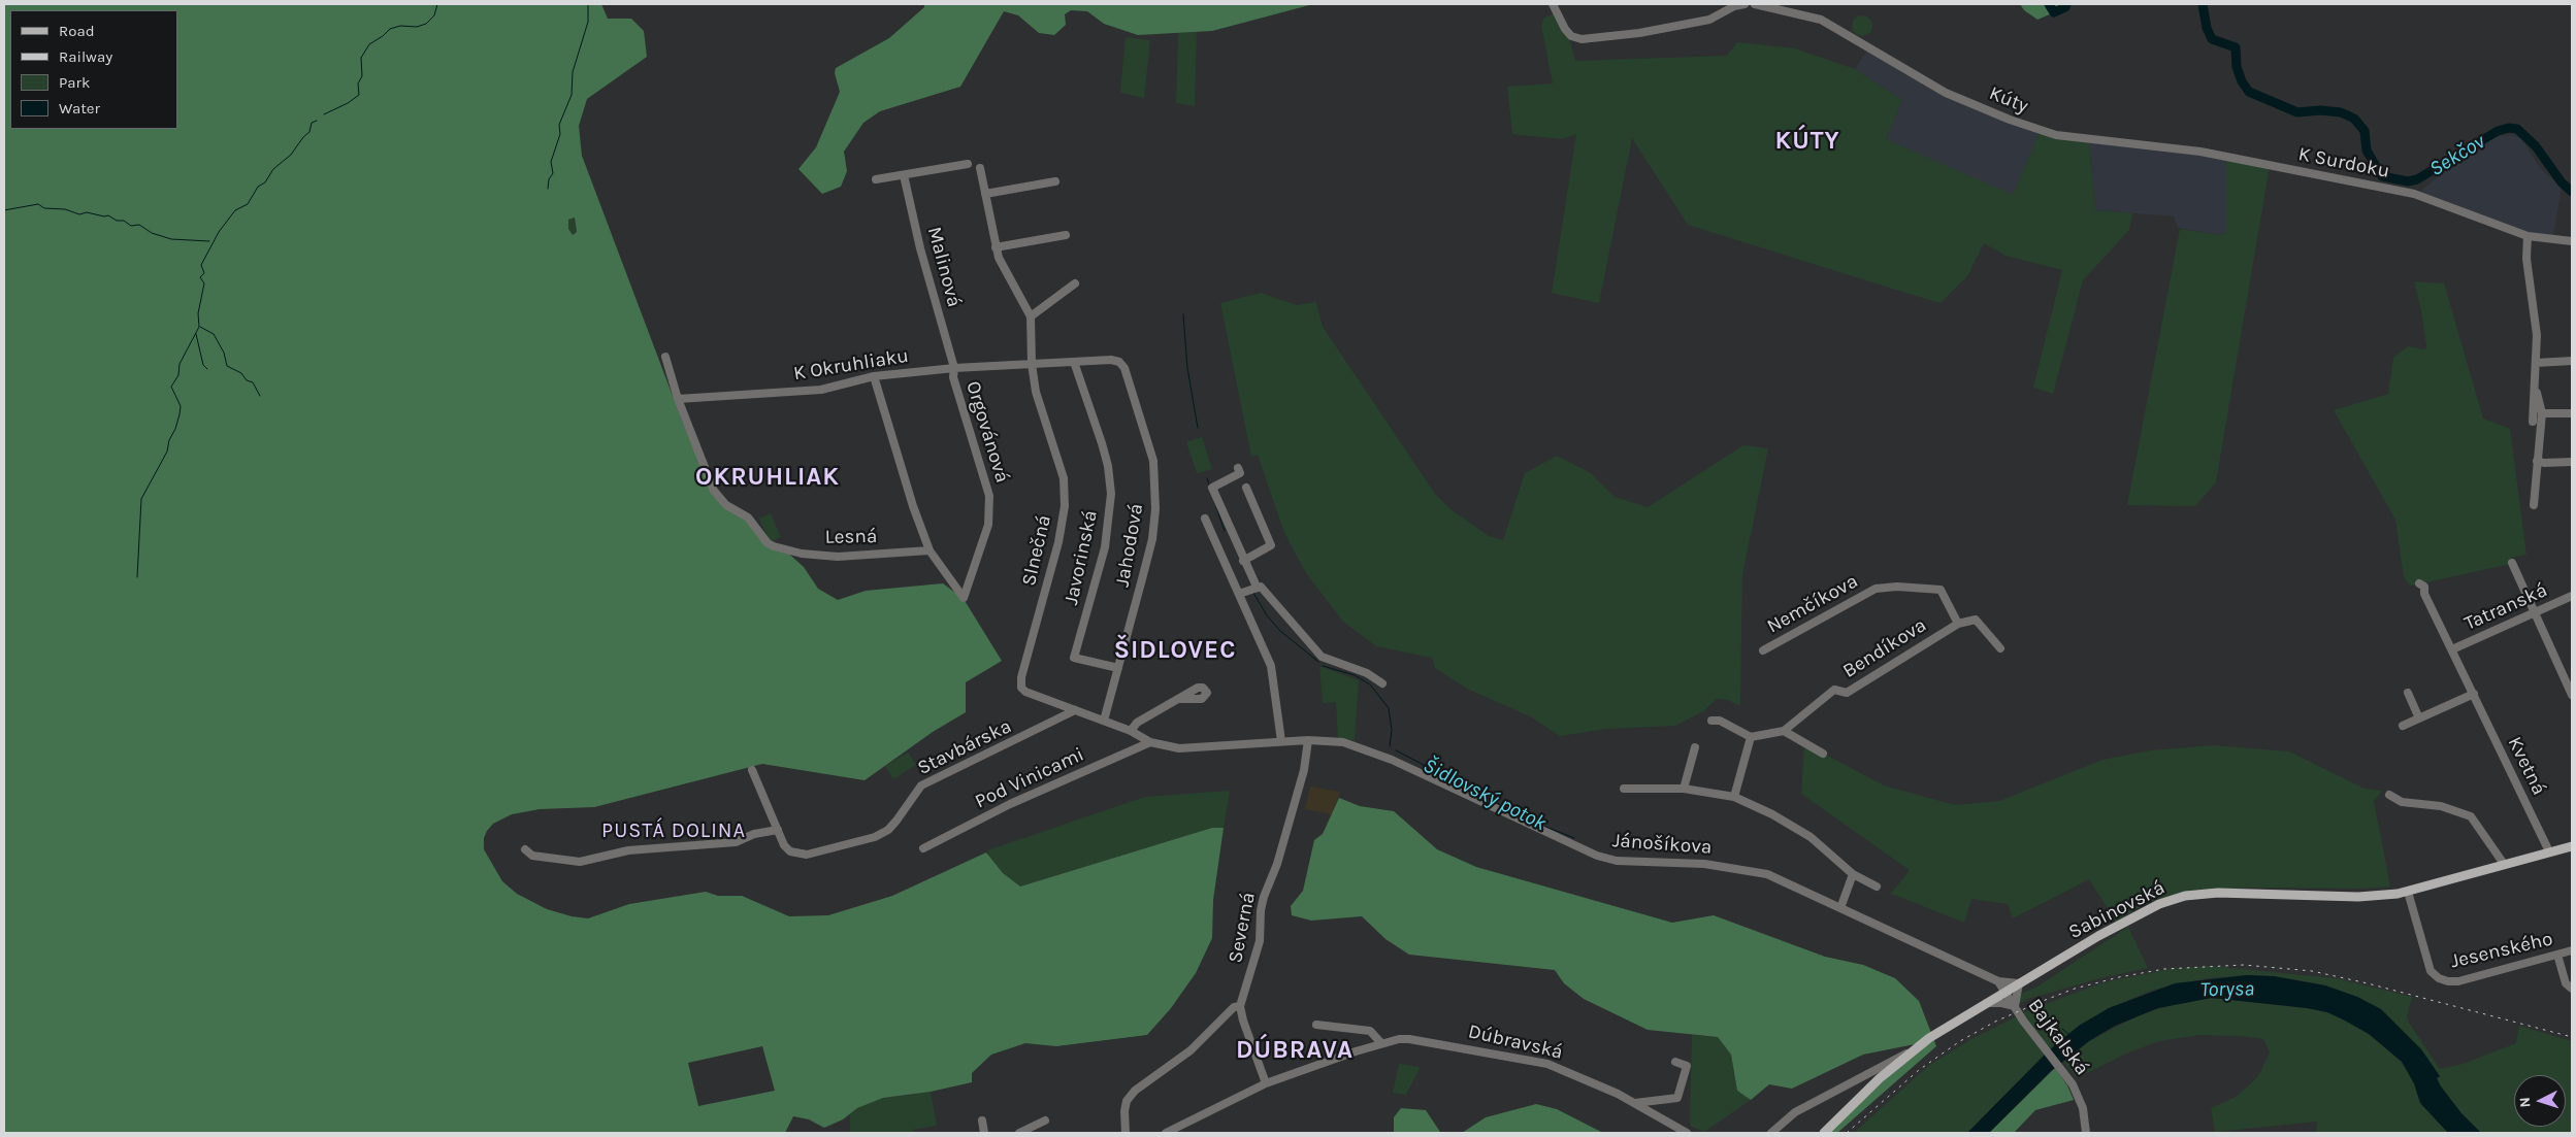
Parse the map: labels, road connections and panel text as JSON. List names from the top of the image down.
{
  "streets": {
    "main road": ["Sabinovská"],
    "street": [
      "Kúty",
      "K Surdoku",
      "Malinová",
      "K Okruhliaku",
      "Orgovánová",
      "Lesná",
      "Jahodová",
      "Slnečná",
      "Javorinská",
      "Nemčíkova",
      "Tatranská",
      "Bendíkova",
      "Stavbárska",
      "Kvetná",
      "Pod Vinicami",
      "Jánošíkova",
      "Severná",
      "Jesenského",
      "Bajkalská",
      "Dúbravská"
    ]
  },
  "crossings": [
    ["Kúty", "K Surdoku"],
    ["Malinová", "K Okruhliaku"],
    ["Malinová", "Orgovánová"],
    ["K Okruhliaku", "Orgovánová"],
    ["K Okruhliaku", "Lesná"],
    ["K Okruhliaku", "Jahodová"],
    ["K Okruhliaku", "Slnečná"],
    ["K Okruhliaku", "Javorinská"],
    ["Orgovánová", "Lesná"],
    ["Jahodová", "Javorinská"],
    ["Slnečná", "Stavbárska"],
    ["Nemčíkova", "Bendíkova"],
    ["Tatranská", "Kvetná"],
    ["Kvetná", "Sabinovská"],
    ["Jánošíkova", "Severná"],
    ["Sabinovská", "Jesenského"],
    ["Sabinovská", "Bajkalská"]
  ],
  "districts": [
    "KÚTY",
    "OKRUHLIAK",
    "ŠIDLOVEC",
    "PUSTÁ DOLINA",
    "DÚBRAVA"
  ],
  "water": ["Sekčov", "Šidlovský potok", "Torysa"],
  "legend": [
    "Road",
    "Railway",
    "Park",
    "Water"
  ],
  "north": "left"
}
